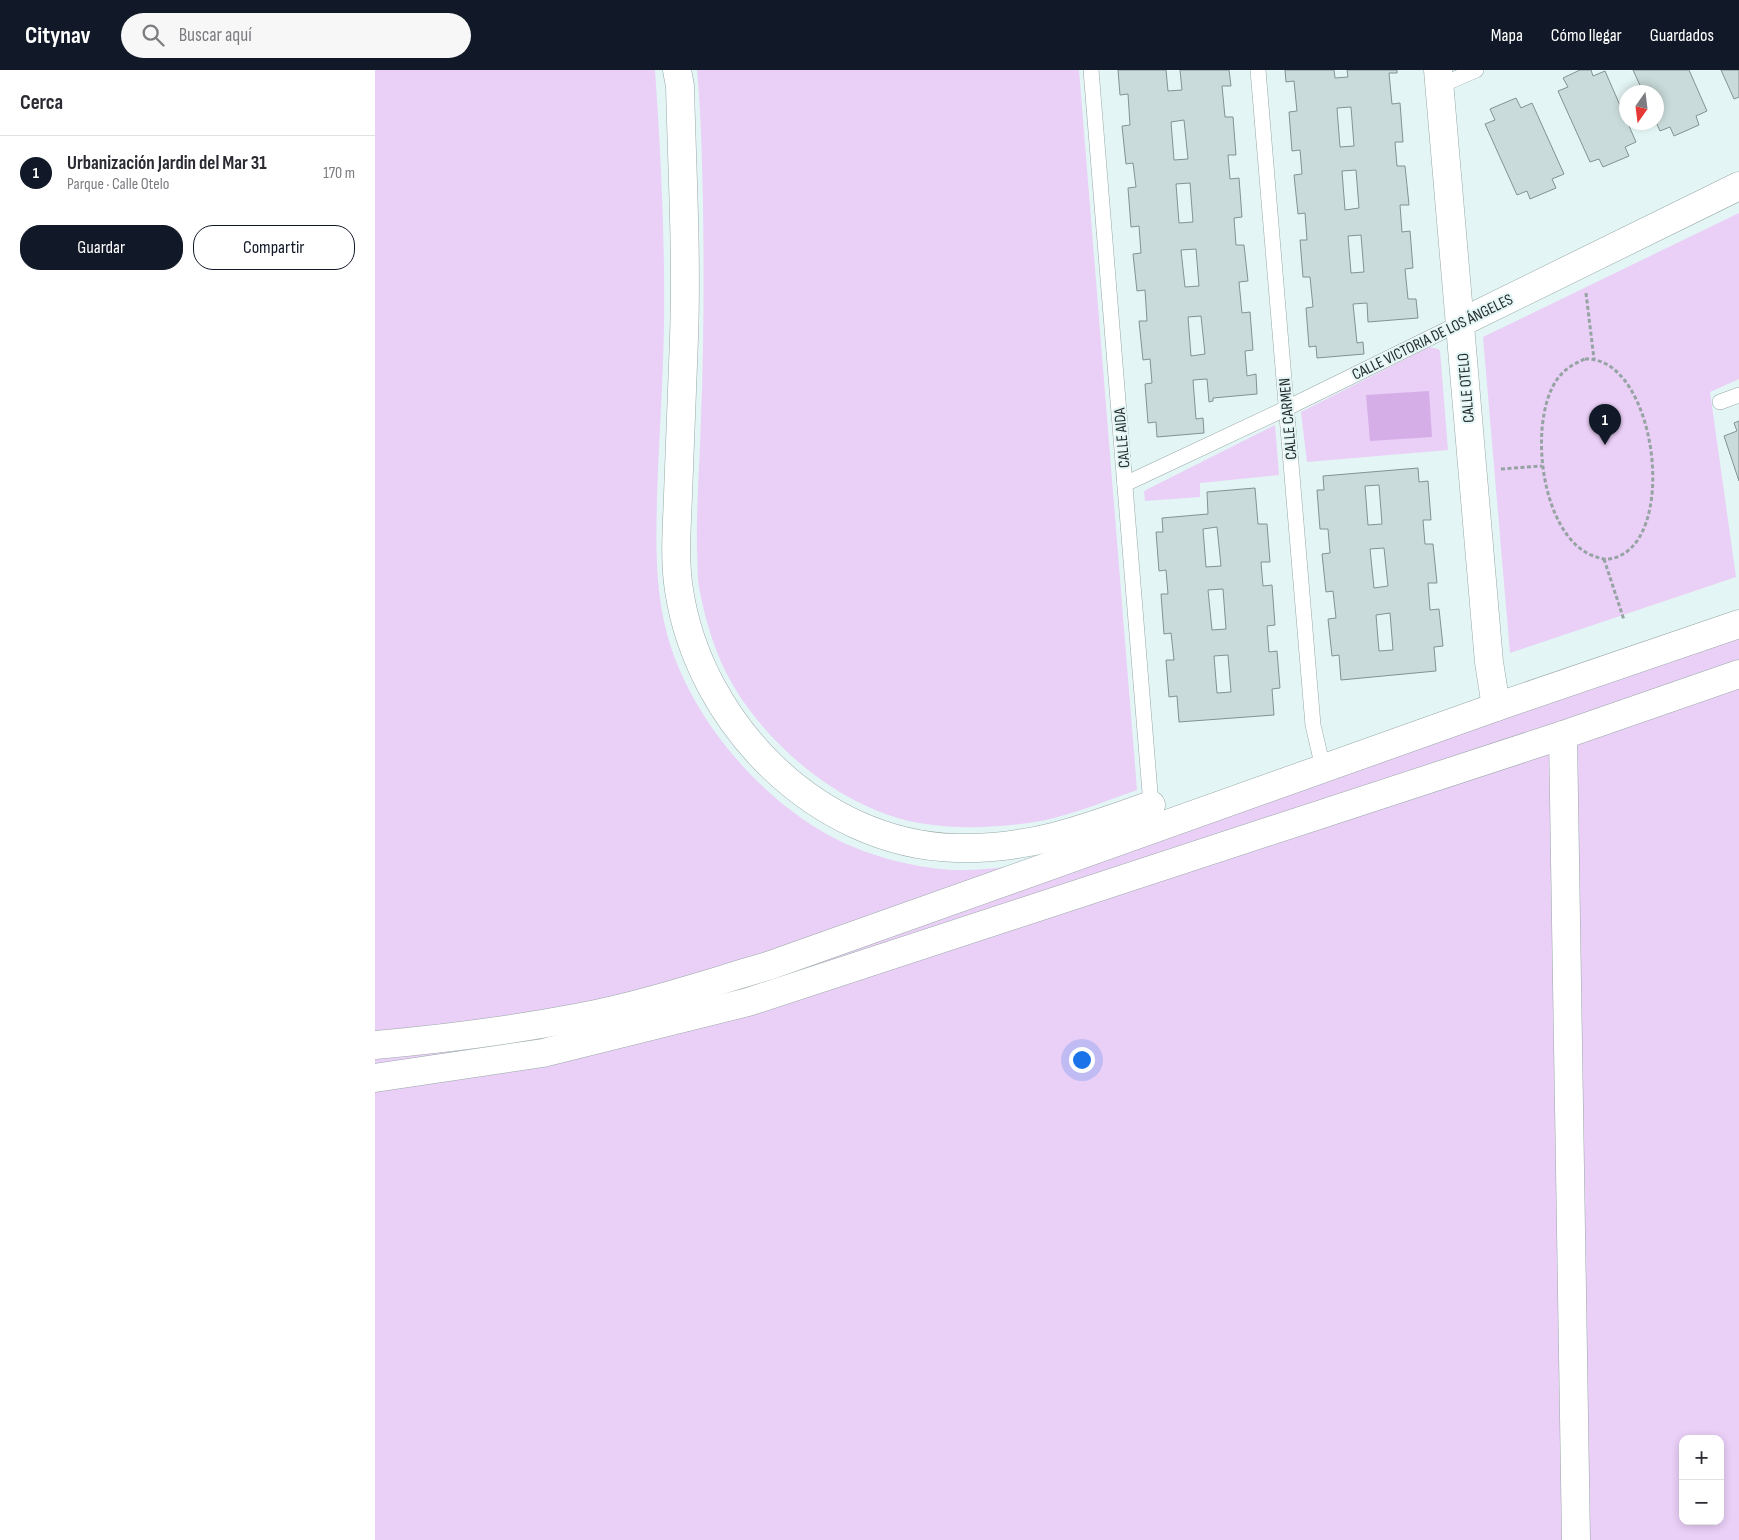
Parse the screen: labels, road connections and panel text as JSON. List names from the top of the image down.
{
  "streets": {
    "street": ["CALLE VICTORIA DE LOS ÁNGELES", "CALLE OTELO"],
    "lane": ["CALLE CARMEN", "CALLE AIDA"]
  },
  "crossings": [
    ["CALLE VICTORIA DE LOS ÁNGELES", "CALLE OTELO"],
    ["CALLE VICTORIA DE LOS ÁNGELES", "CALLE CARMEN"],
    ["CALLE VICTORIA DE LOS ÁNGELES", "CALLE AIDA"]
  ],
  "north": "bottom",
  "page": {
    "header": "Citynav",
    "search": "Buscar aquí",
    "nav": ["Mapa", "Cómo llegar", "Guardados"],
    "heading": "Cerca",
    "list": [
      {
        "mark": "1",
        "name": "Urbanización Jardin del Mar 31",
        "note": "Parque · Calle Otelo",
        "value": "170 m"
      }
    ],
    "buttons": ["Guardar", "Compartir"],
    "pins": "1",
    "map_buttons": ["+", "−"]
  }
}
